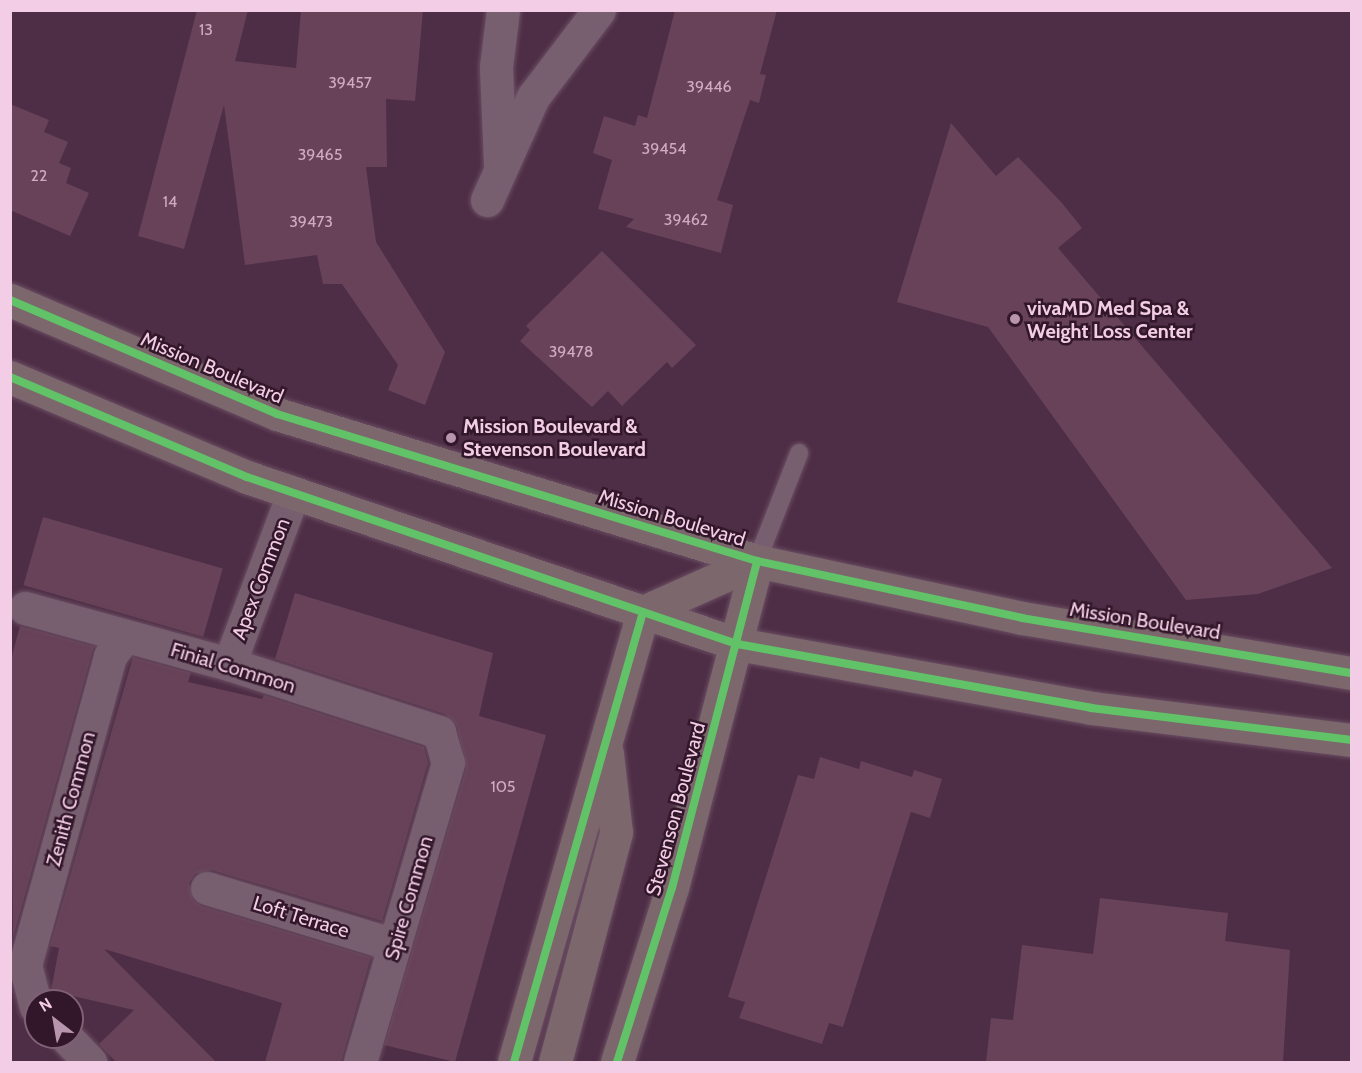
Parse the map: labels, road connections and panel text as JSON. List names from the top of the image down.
{
  "streets": {
    "main road": ["Mission Boulevard", "Stevenson Boulevard"],
    "street": [
      "Apex Common",
      "Finial Common",
      "Zenith Common",
      "Spire Common",
      "Loft Terrace"
    ]
  },
  "crossings": [
    ["Mission Boulevard", "Stevenson Boulevard"],
    ["Apex Common", "Finial Common"],
    ["Finial Common", "Zenith Common"],
    ["Finial Common", "Spire Common"],
    ["Spire Common", "Loft Terrace"]
  ],
  "places": ["vivaMD Med Spa & Weight Loss Center", "Mission Boulevard & Stevenson Boulevard"],
  "house_numbers": [
    "13",
    "39457",
    "39446",
    "39454",
    "39465",
    "22",
    "14",
    "39462",
    "39473",
    "39478",
    "105"
  ],
  "north": "top left"
}
